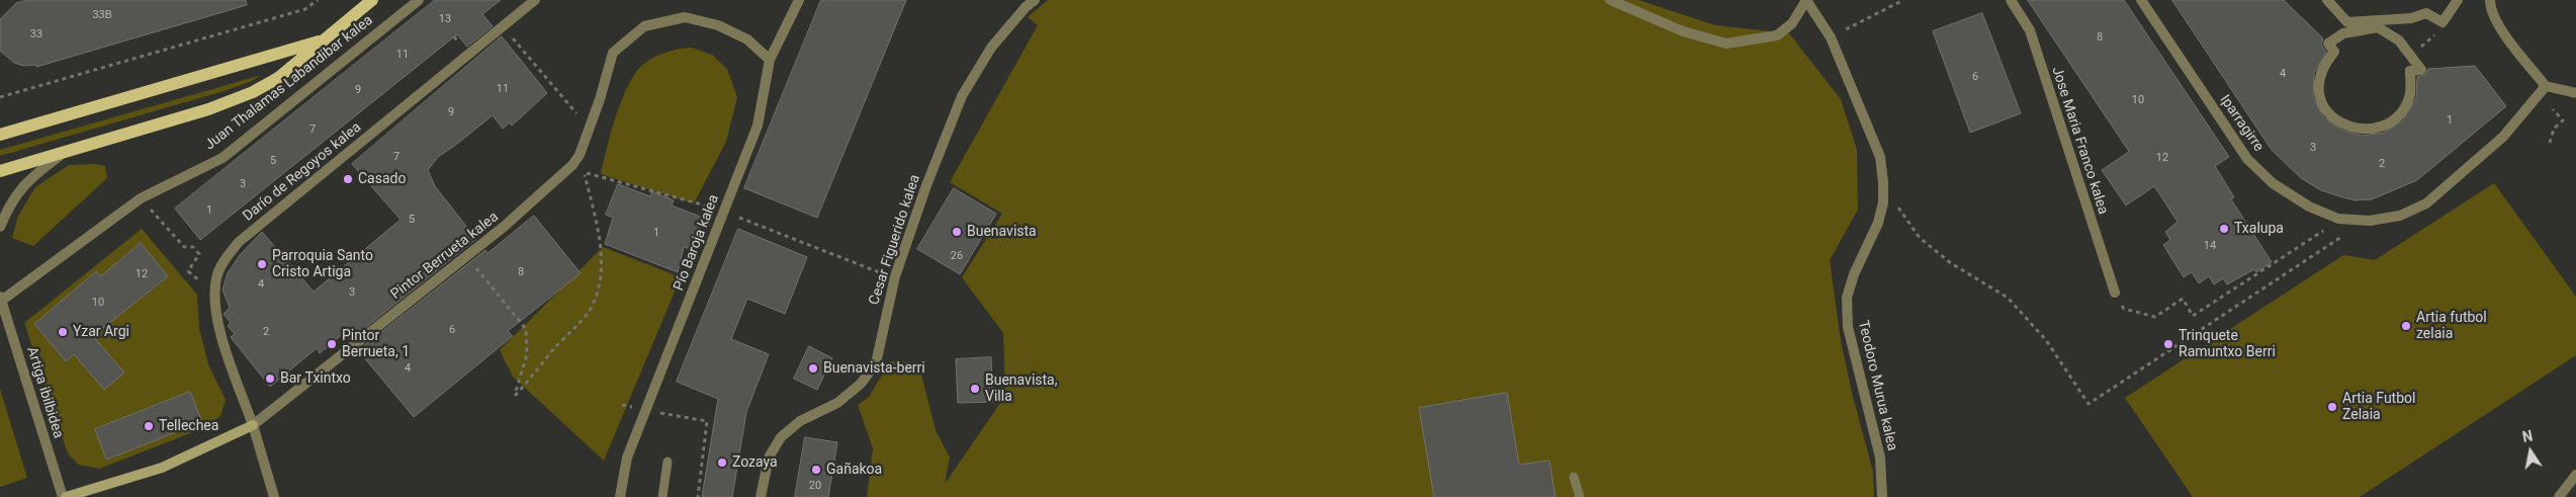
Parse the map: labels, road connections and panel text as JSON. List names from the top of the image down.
{
  "streets": {
    "main road": ["Juan Thalamas Labandibar kalea", "Pintor Berrueta kalea"],
    "street": [
      "Iparragirre",
      "Jose Maria Franco kalea",
      "Darío de Regoyos kalea",
      "Cesar Figuerido kalea",
      "Pío Baroja kalea",
      "Teodoro Murua kalea",
      "Artiga ibilbidea"
    ]
  },
  "crossings": [
    ["Juan Thalamas Labandibar kalea", "Artiga ibilbidea"],
    ["Darío de Regoyos kalea", "Pintor Berrueta kalea"],
    ["Pío Baroja kalea", "Pintor Berrueta kalea"],
    ["Pintor Berrueta kalea", "Artiga ibilbidea"]
  ],
  "places": [
    "Casado",
    "Txalupa",
    "Buenavista",
    "Parroquia Santo Cristo Artiga",
    "Artia futbol zelaia",
    "Yzar Argi",
    "Pintor Berrueta, 1",
    "Trinquete Ramuntxo Berri",
    "Buenavista-berri",
    "Bar Txintxo",
    "Buenavista, Villa",
    "Artia Futbol Zelaia",
    "Tellechea",
    "Zozaya",
    "Gañakoa"
  ],
  "house_numbers": [
    "33B",
    "13",
    "33",
    "8",
    "11",
    "4",
    "6",
    "11",
    "9",
    "10",
    "9",
    "1",
    "7",
    "3",
    "7",
    "12",
    "5",
    "2",
    "3",
    "1",
    "5",
    "1",
    "14",
    "26",
    "8",
    "12",
    "4",
    "3",
    "10",
    "6",
    "2",
    "4",
    "20"
  ],
  "north": "top"
}
